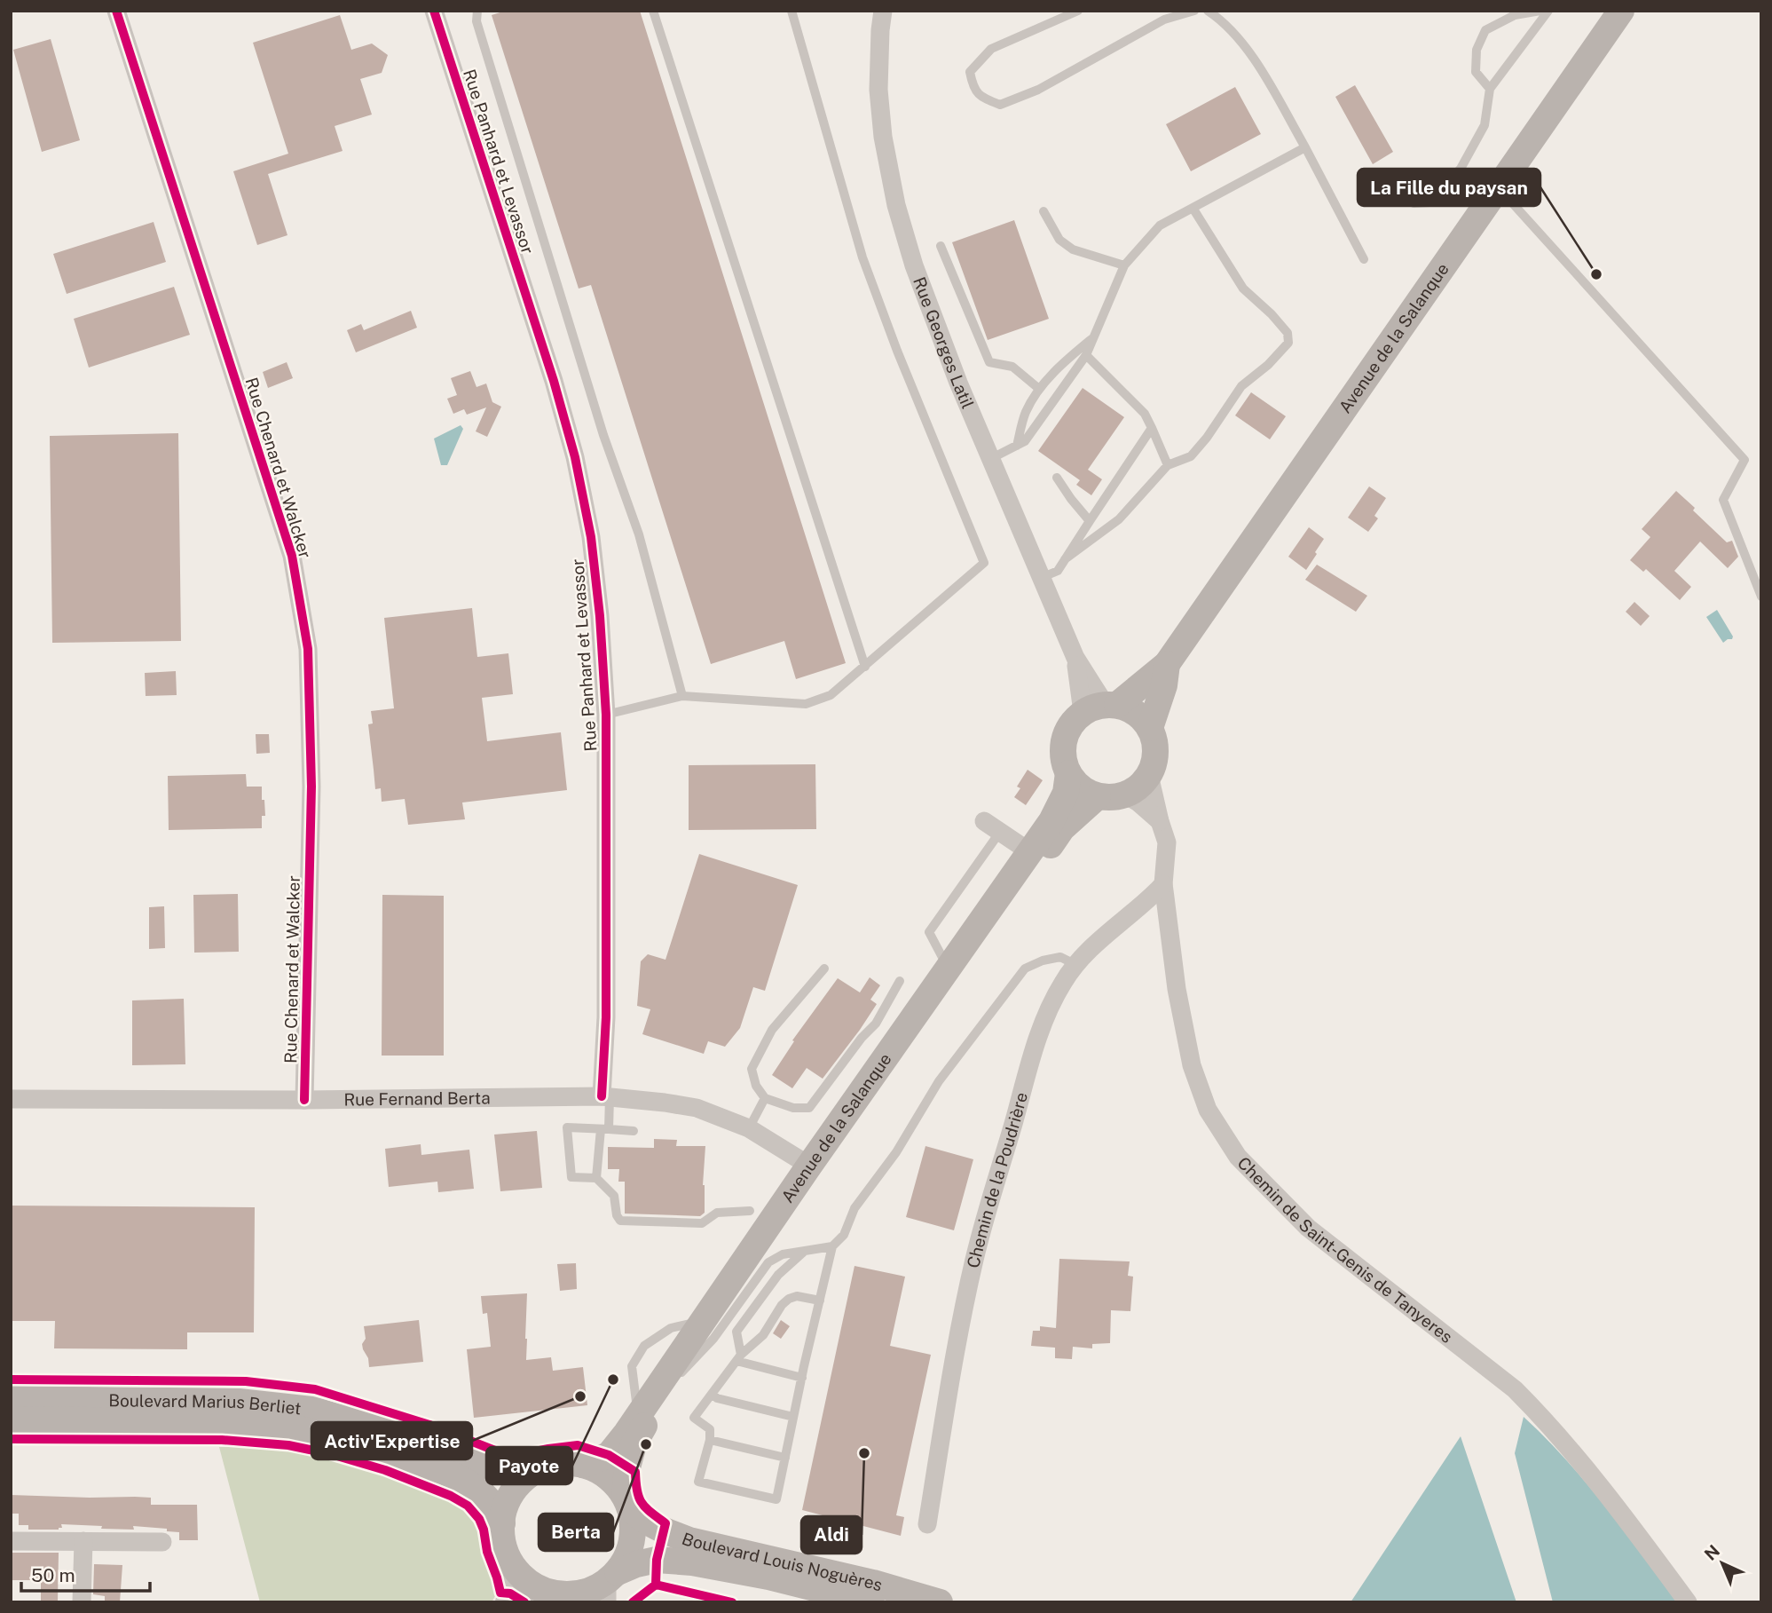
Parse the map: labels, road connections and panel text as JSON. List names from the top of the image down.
{
  "streets": {
    "main road": ["Avenue de la Salanque", "Boulevard Marius Berliet", "Boulevard Louis Noguères"],
    "street": [
      "Rue Panhard et Levassor",
      "Rue Georges Latil",
      "Rue Chenard et Walcker",
      "Rue Fernand Berta",
      "Chemin de la Poudrière",
      "Chemin de Saint-Genis de Tanyeres"
    ]
  },
  "crossings": [
    ["Rue Panhard et Levassor", "Rue Fernand Berta"],
    ["Avenue de la Salanque", "Rue Georges Latil"],
    ["Avenue de la Salanque", "Rue Fernand Berta"],
    ["Avenue de la Salanque", "Chemin de Saint-Genis de Tanyeres"],
    ["Avenue de la Salanque", "Boulevard Marius Berliet"],
    ["Avenue de la Salanque", "Boulevard Louis Noguères"],
    ["Rue Georges Latil", "Chemin de Saint-Genis de Tanyeres"],
    ["Rue Chenard et Walcker", "Rue Fernand Berta"],
    ["Chemin de la Poudrière", "Chemin de Saint-Genis de Tanyeres"],
    ["Boulevard Marius Berliet", "Boulevard Louis Noguères"]
  ],
  "places": [
    "La Fille du paysan",
    "Payote",
    "Activ'Expertise",
    "Berta",
    "Aldi"
  ],
  "scale_bar": "50 m",
  "north": "top left"
}
